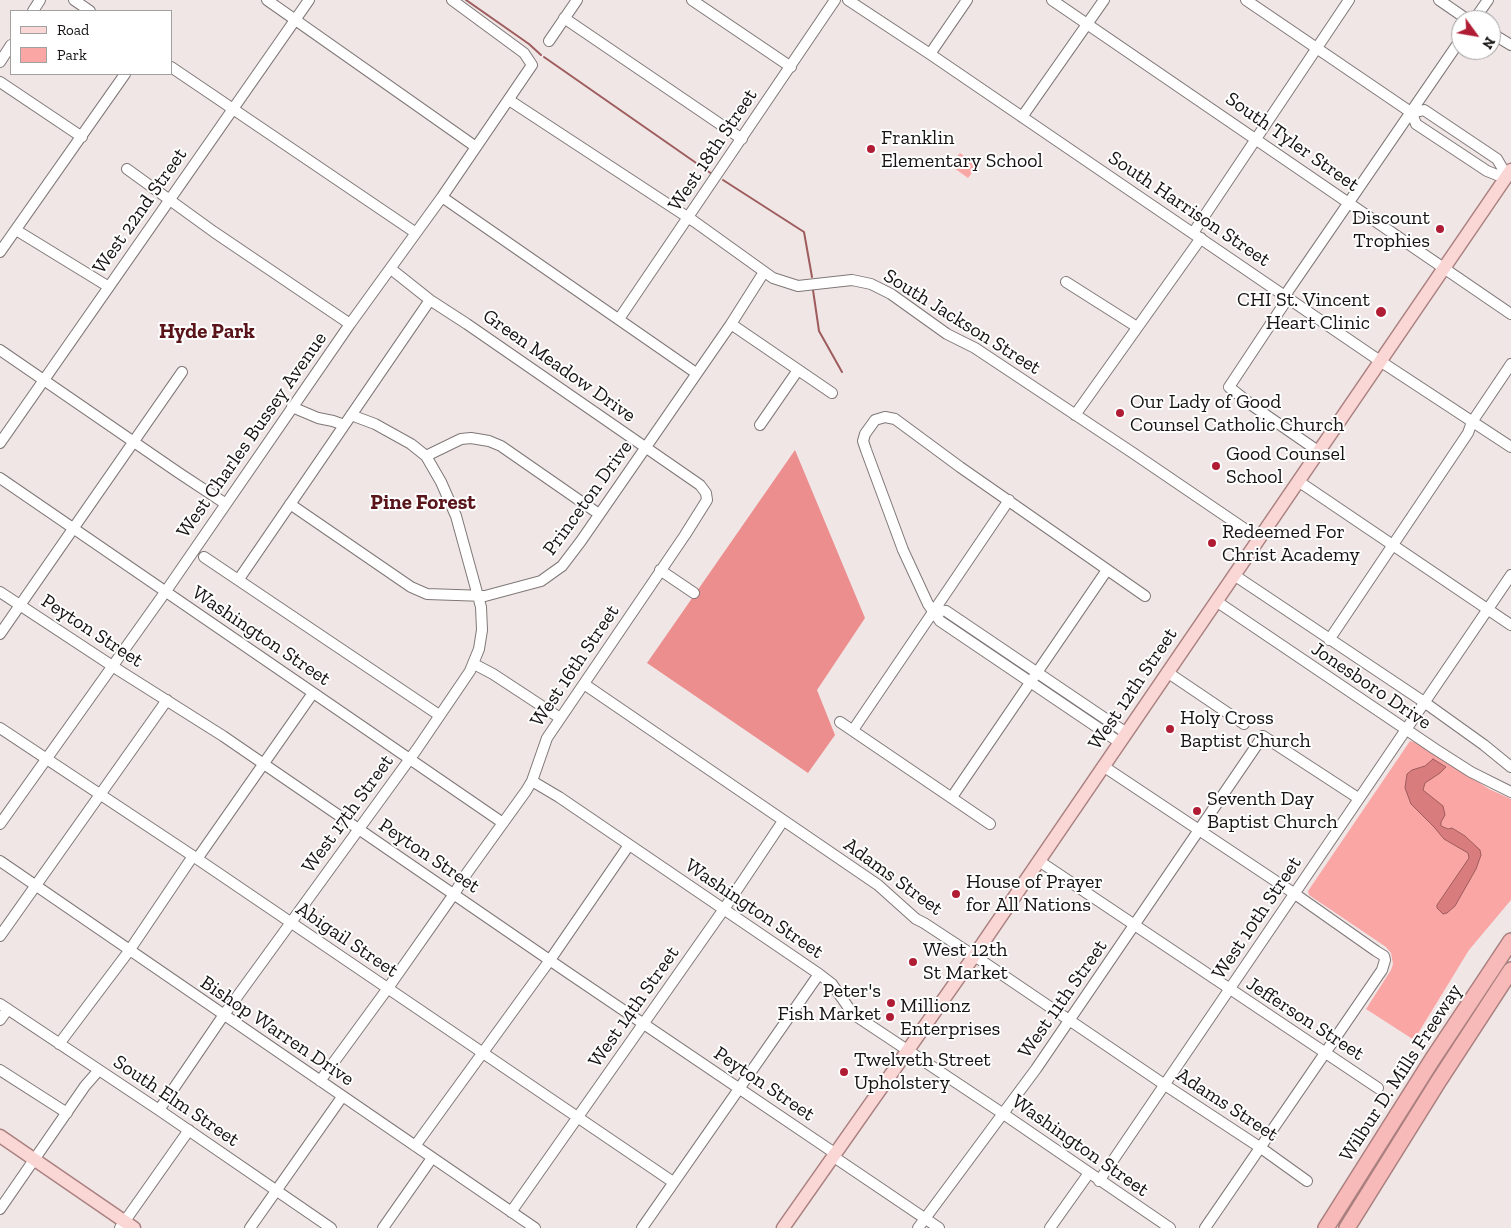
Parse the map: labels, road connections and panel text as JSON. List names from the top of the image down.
{
  "streets": {
    "highway": ["Wilbur D. Mills Freeway"],
    "main road": ["West 12th Street"],
    "street": [
      "South Tyler Street",
      "West 18th Street",
      "South Harrison Street",
      "West 22nd Street",
      "South Jackson Street",
      "Green Meadow Drive",
      "West Charles Bussey Avenue",
      "Princeton Drive",
      "Peyton Street",
      "Washington Street",
      "West 16th Street",
      "Jonesboro Drive",
      "West 17th Street",
      "Adams Street",
      "West 10th Street",
      "Abigail Street",
      "West 11th Street",
      "West 14th Street",
      "Jefferson Street",
      "Bishop Warren Drive",
      "South Elm Street"
    ]
  },
  "crossings": [
    ["South Tyler Street", "West 12th Street"],
    ["West 18th Street", "South Jackson Street"],
    ["South Harrison Street", "West 12th Street"],
    ["South Jackson Street", "West Charles Bussey Avenue"],
    ["South Jackson Street", "Princeton Drive"],
    ["South Jackson Street", "West 12th Street"],
    ["Green Meadow Drive", "West Charles Bussey Avenue"],
    ["Green Meadow Drive", "Princeton Drive"],
    ["Green Meadow Drive", "West 16th Street"],
    ["West Charles Bussey Avenue", "Peyton Street"],
    ["West Charles Bussey Avenue", "Washington Street"],
    ["West Charles Bussey Avenue", "Abigail Street"],
    ["Princeton Drive", "West 17th Street"],
    ["Peyton Street", "West 16th Street"],
    ["Peyton Street", "West 12th Street"],
    ["Peyton Street", "West 17th Street"],
    ["Peyton Street", "West 11th Street"],
    ["Peyton Street", "West 14th Street"],
    ["Washington Street", "West 16th Street"],
    ["Washington Street", "West 12th Street"],
    ["Washington Street", "West 17th Street"],
    ["Washington Street", "West 10th Street"],
    ["Washington Street", "West 11th Street"],
    ["Washington Street", "West 14th Street"],
    ["West 16th Street", "Adams Street"],
    ["West 16th Street", "Abigail Street"],
    ["West 16th Street", "Bishop Warren Drive"],
    ["Jonesboro Drive", "West 12th Street"],
    ["Jonesboro Drive", "West 10th Street"],
    ["West 12th Street", "Adams Street"],
    ["West 12th Street", "Jefferson Street"],
    ["West 17th Street", "Abigail Street"],
    ["West 17th Street", "Bishop Warren Drive"],
    ["West 17th Street", "South Elm Street"],
    ["Adams Street", "West 10th Street"],
    ["Adams Street", "West 11th Street"],
    ["Adams Street", "West 14th Street"],
    ["West 10th Street", "West 11th Street"],
    ["West 10th Street", "Jefferson Street"],
    ["Abigail Street", "West 14th Street"],
    ["West 11th Street", "Jefferson Street"],
    ["West 14th Street", "Bishop Warren Drive"]
  ],
  "districts": ["Hyde Park", "Pine Forest"],
  "places": [
    "Franklin Elementary School",
    "Discount Trophies",
    "CHI St. Vincent Heart Clinic",
    "Our Lady of Good Counsel Catholic Church",
    "Good Counsel School",
    "Redeemed For Christ Academy",
    "Holy Cross Baptist Church",
    "Seventh Day Baptist Church",
    "House of Prayer for All Nations",
    "West 12th St Market",
    "Peter's Fish Market",
    "Millionz Enterprises",
    "Twelveth Street Upholstery"
  ],
  "legend": ["Road", "Park"],
  "north": "bottom right"
}
